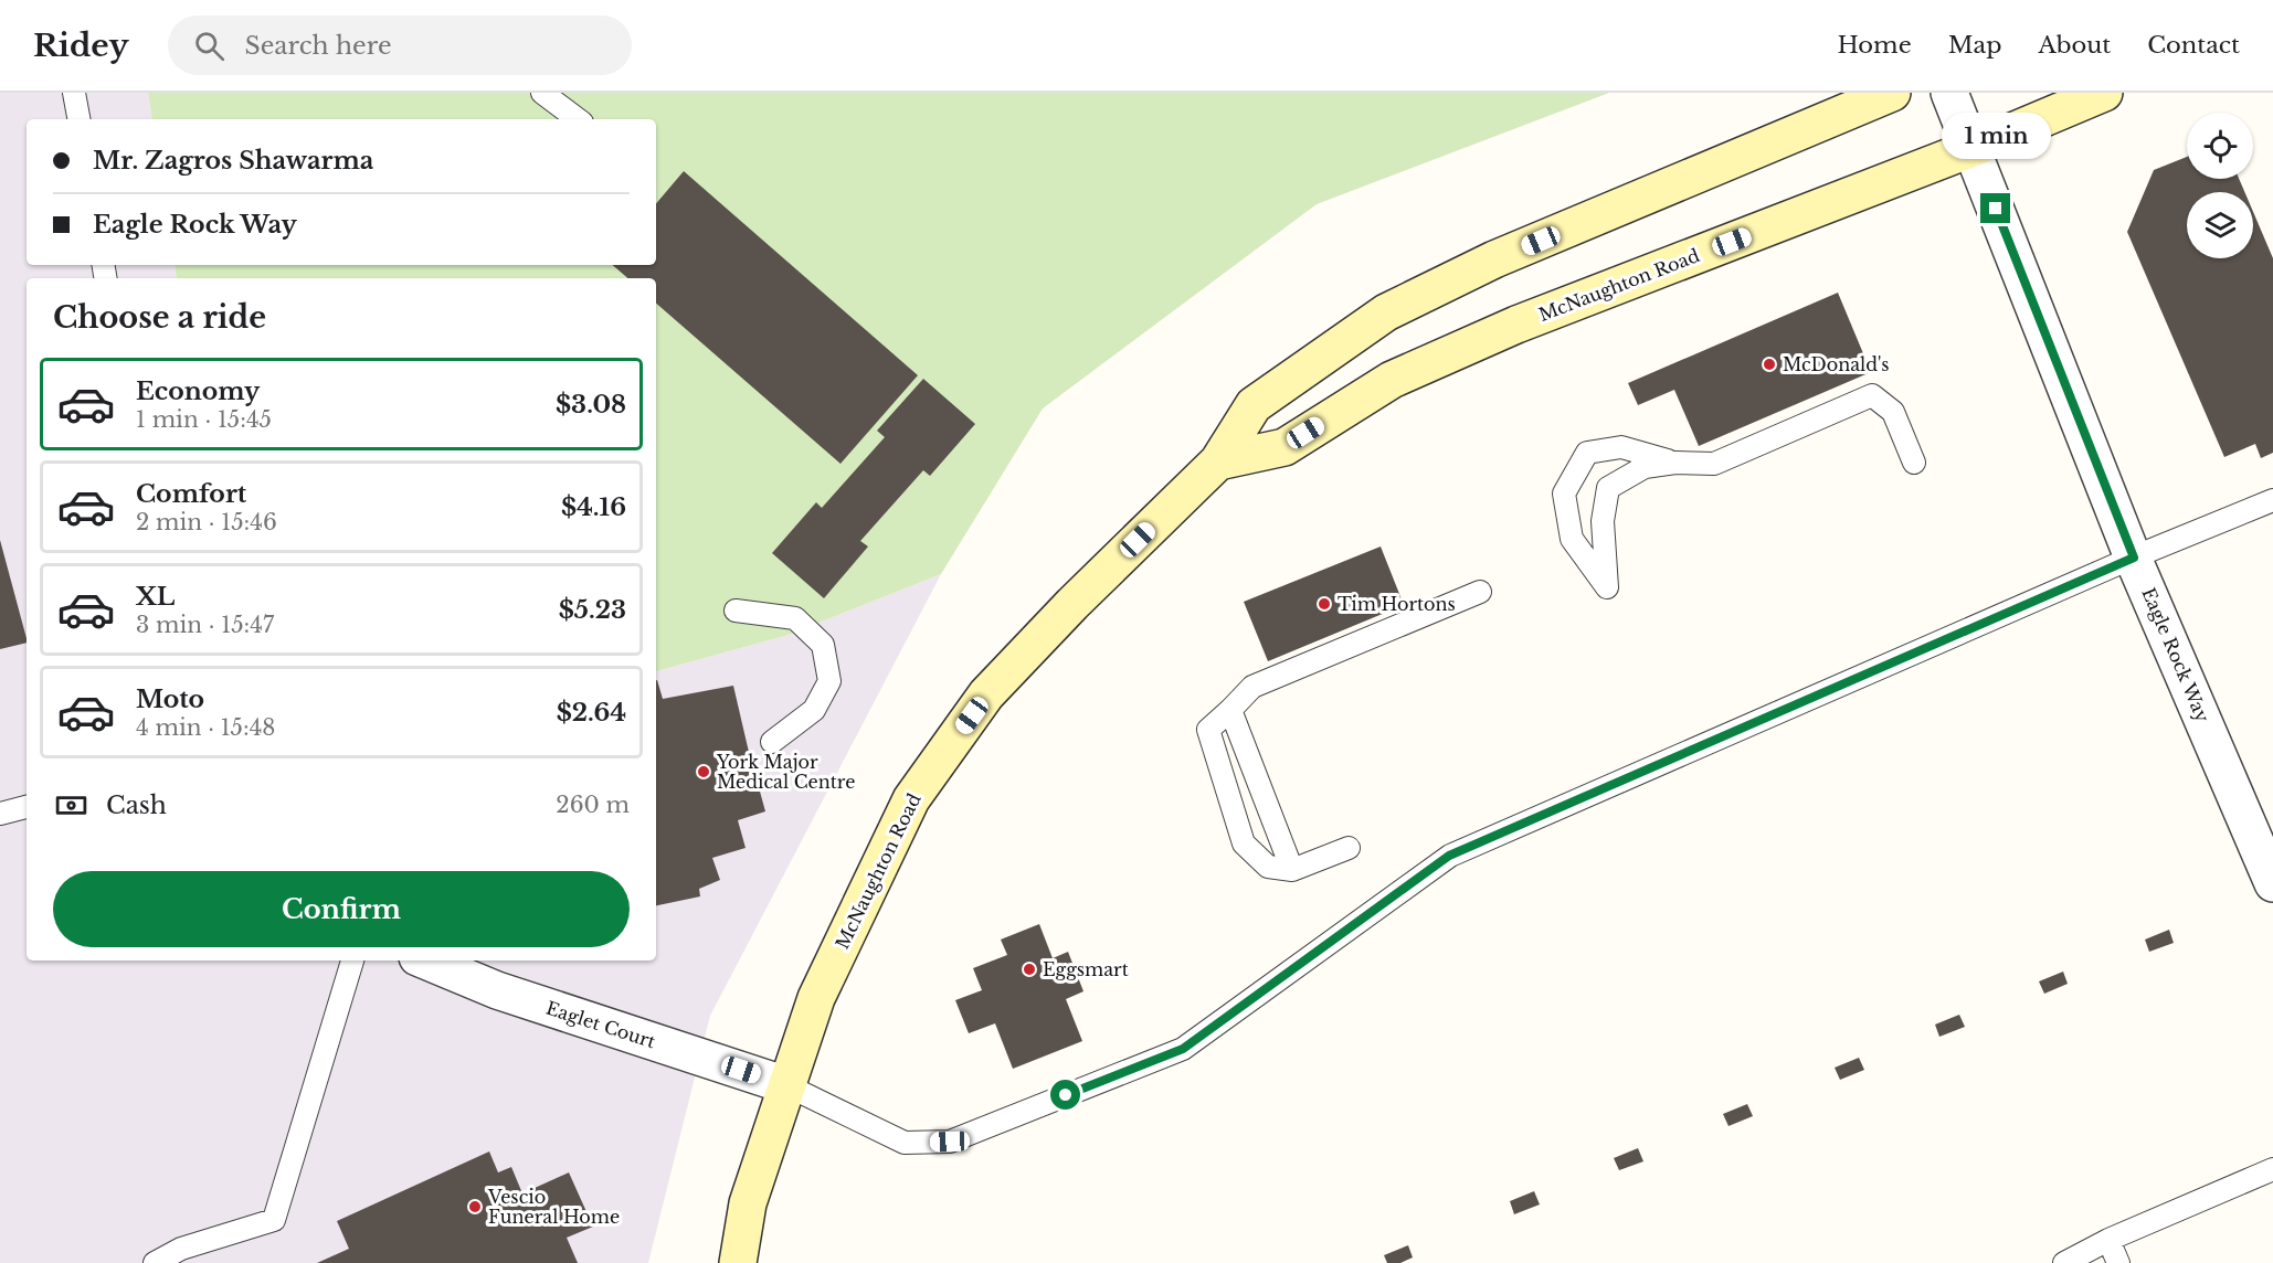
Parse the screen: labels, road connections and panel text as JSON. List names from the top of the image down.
{
  "streets": {
    "street": ["McNaughton Road", "Eagle Rock Way", "Eaglet Court"]
  },
  "crossings": [
    ["McNaughton Road", "Eagle Rock Way"],
    ["McNaughton Road", "Eaglet Court"]
  ],
  "places": [
    "McDonald's",
    "Tim Hortons",
    "York Major Medical Centre",
    "Eggsmart",
    "Vescio Funeral Home"
  ],
  "page": {
    "header": "Ridey",
    "search": "Search here",
    "nav": [
      "Home",
      "Map",
      "About",
      "Contact"
    ],
    "bubble": "1 min",
    "banner": ["Mr. Zagros Shawarma", "Eagle Rock Way"],
    "heading": "Choose a ride",
    "list": [
      {
        "name": "Economy",
        "note": "1 min · 15:45",
        "value": "$3.08"
      },
      {
        "name": "Comfort",
        "note": "2 min · 15:46",
        "value": "$4.16"
      },
      {
        "name": "XL",
        "note": "3 min · 15:47",
        "value": "$5.23"
      },
      {
        "name": "Moto",
        "note": "4 min · 15:48",
        "value": "$2.64"
      }
    ],
    "pay": ["Cash", "260 m"],
    "buttons": "Confirm"
  }
}
